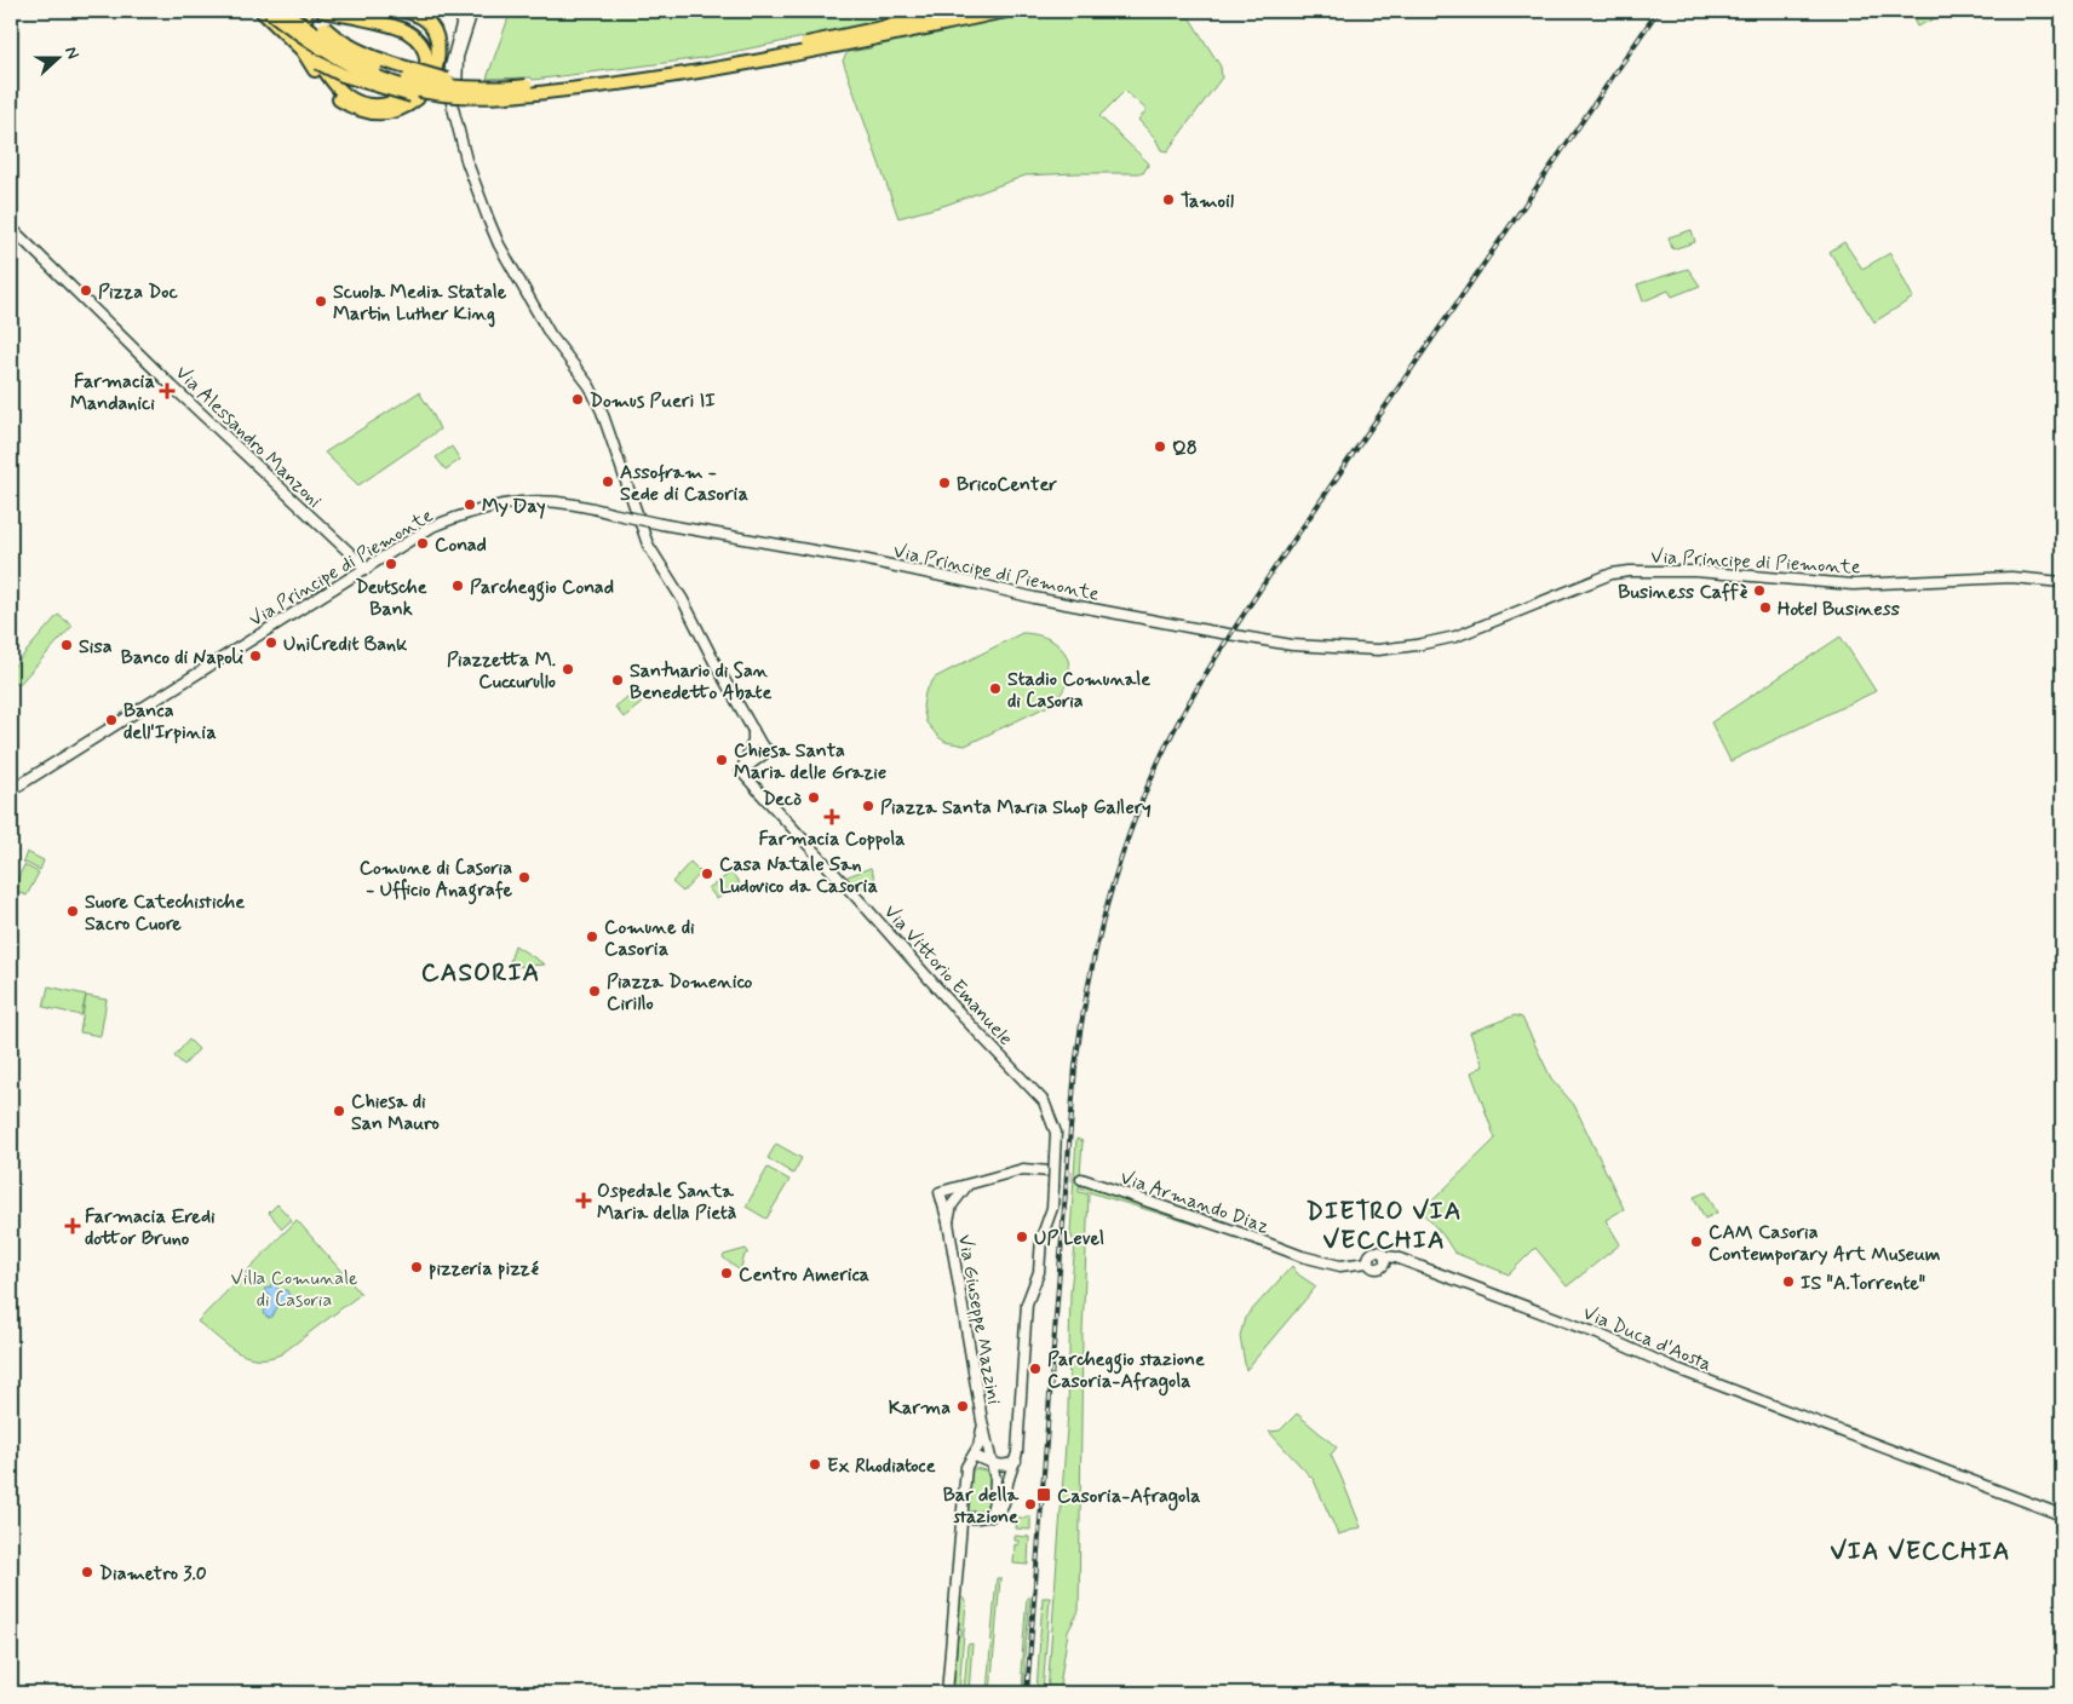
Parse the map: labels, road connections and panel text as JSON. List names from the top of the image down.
{
  "streets": {
    "street": [
      "Via Alessandro Manzoni",
      "Via Principe di Piemonte",
      "Via Vittorio Emanuele",
      "Via Armando Diaz",
      "Via Giuseppe Mazzini",
      "Via Duca d'Aosta"
    ]
  },
  "crossings": [
    ["Via Alessandro Manzoni", "Via Principe di Piemonte"],
    ["Via Armando Diaz", "Via Duca d'Aosta"]
  ],
  "districts": ["CASORIA", "DIETRO VIA VECCHIA", "VIA VECCHIA"],
  "parks": ["Villa Comunale di Casoria"],
  "places": {
    "other": [
      "Tamoil",
      "Pizza Doc",
      "Scuola Media Statale Martin Luther King",
      "Domus Pueri II",
      "Q8",
      "Assofram - Sede di Casoria",
      "BricoCenter",
      "My Day",
      "Conad",
      "Deutsche Bank",
      "Parcheggio Conad",
      "Business Caffè",
      "Hotel Business",
      "UniCredit Bank",
      "Sisa",
      "Banco di Napoli",
      "Piazzetta M. Cuccurullo",
      "Santuario di San Benedetto Abate",
      "Stadio Comunale di Casoria",
      "Banca dell'Irpinia",
      "Chiesa Santa Maria delle Grazie",
      "Decò",
      "Piazza Santa Maria Shop Gallery",
      "Casa Natale San Ludovico da Casoria",
      "Comune di Casoria - Ufficio Anagrafe",
      "Suore Catechistiche Sacro Cuore",
      "Comune di Casoria",
      "Piazza Domenico Cirillo",
      "Chiesa di San Mauro",
      "UP Level",
      "CAM Casoria Contemporary Art Museum",
      "pizzeria pizzé",
      "Centro America",
      "IS \"A.Torrente\"",
      "Parcheggio stazione Casoria-Afragola",
      "Karma",
      "Ex Rhodiatoce",
      "Bar della stazione",
      "Diametro 3.0"
    ],
    "health": [
      "Farmacia Mandanici",
      "Farmacia Coppola",
      "Ospedale Santa Maria della Pietà",
      "Farmacia Eredi dottor Bruno"
    ],
    "transit": ["Casoria-Afragola"]
  },
  "north": "right"
}
